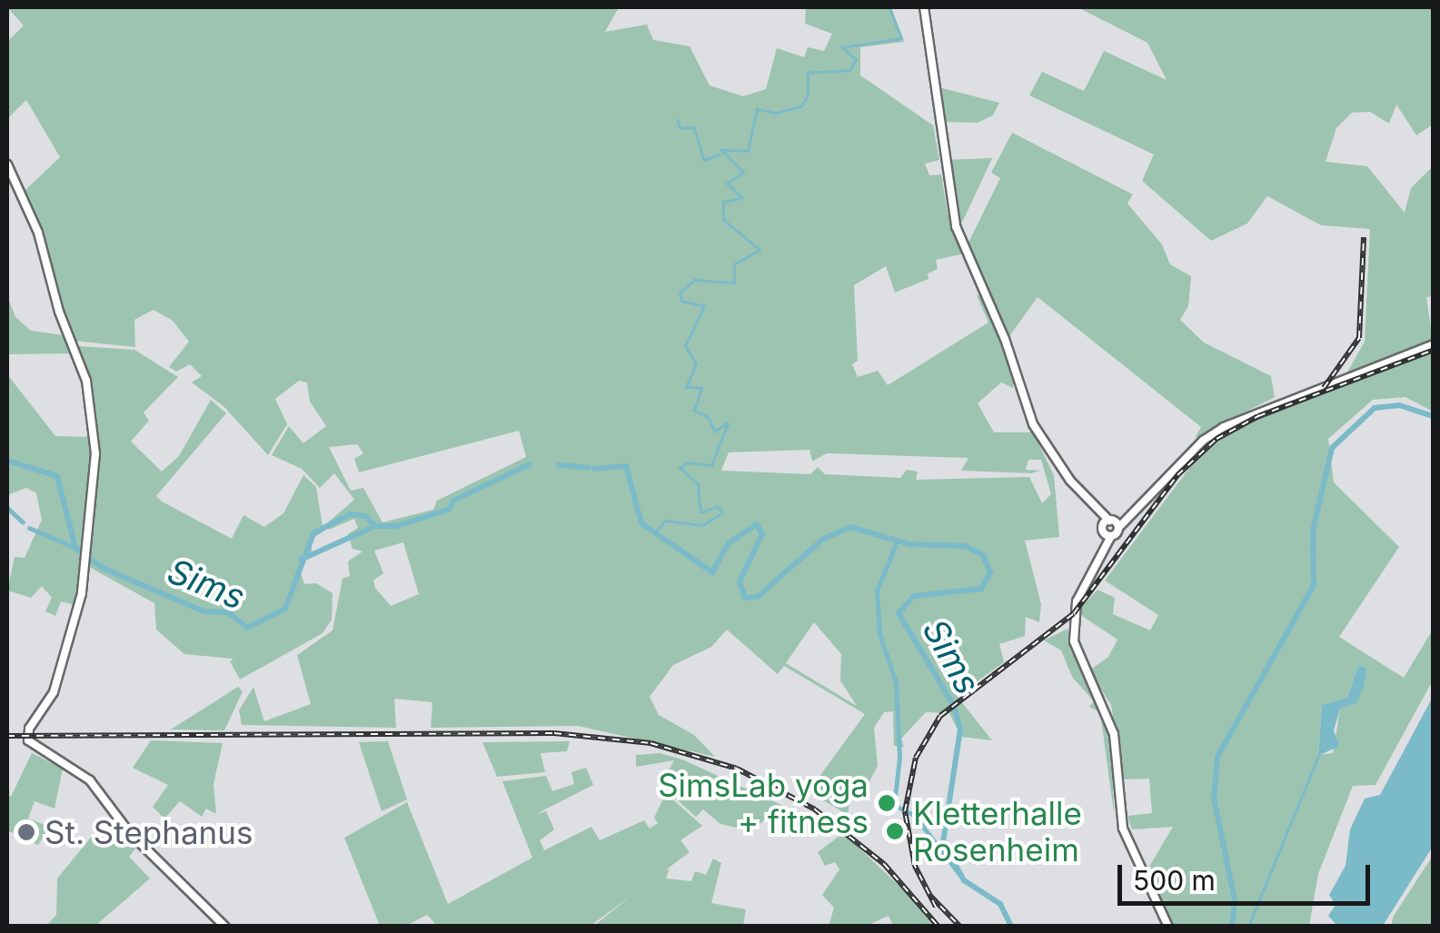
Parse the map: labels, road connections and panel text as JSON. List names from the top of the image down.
{
  "water": ["Sims"],
  "places": ["SimsLab yoga + fitness", "Kletterhalle Rosenheim", "St. Stephanus"],
  "scale_bar": "500 m"
}
